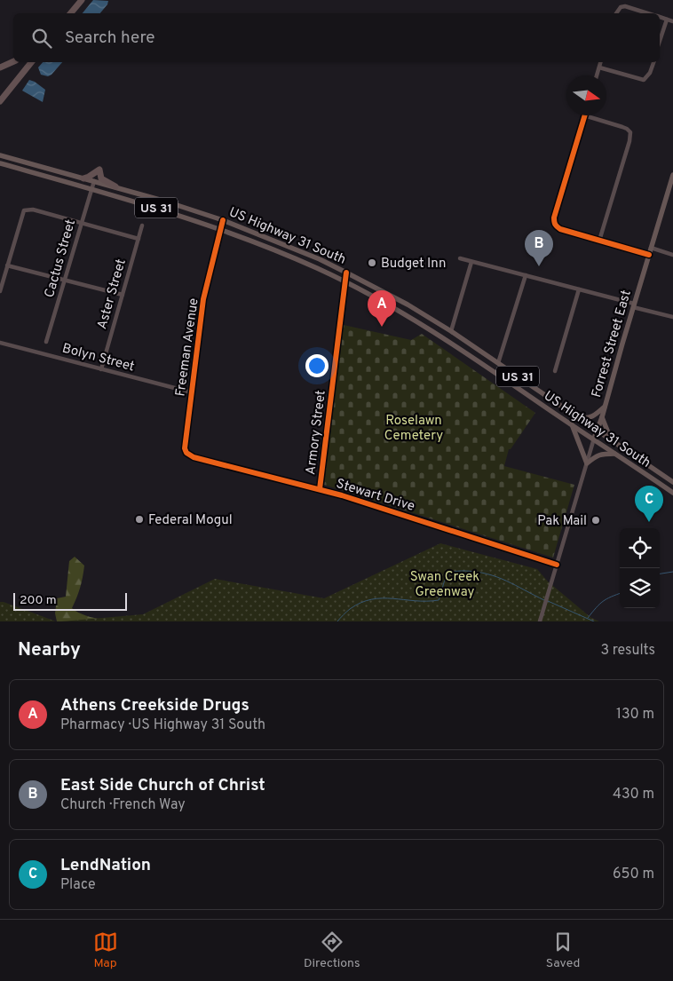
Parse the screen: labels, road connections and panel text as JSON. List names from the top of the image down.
{
  "streets": {
    "main road": ["US 31", "US Highway 31 South", "Forrest Street East"],
    "street": [
      "Cactus Street",
      "Aster Street",
      "Freeman Avenue",
      "Bolyn Street",
      "Armory Street",
      "Stewart Drive"
    ]
  },
  "crossings": [
    ["US Highway 31 South", "Cactus Street"],
    ["US Highway 31 South", "Forrest Street East"],
    ["US Highway 31 South", "Freeman Avenue"],
    ["US Highway 31 South", "Armory Street"],
    ["Aster Street", "Bolyn Street"],
    ["Forrest Street East", "Stewart Drive"],
    ["Freeman Avenue", "Bolyn Street"],
    ["Freeman Avenue", "Stewart Drive"],
    ["Armory Street", "Stewart Drive"]
  ],
  "parks": ["Roselawn Cemetery", "Swan Creek Greenway"],
  "places": ["Budget Inn", "Federal Mogul", "Pak Mail"],
  "scale_bar": "200 m",
  "north": "right",
  "page": {
    "search": "Search here",
    "pins": ["B", "A", "C"],
    "scale": "200 m",
    "heading": ["Nearby", "3 results"],
    "list": [
      {
        "mark": "A",
        "name": "Athens Creekside Drugs",
        "note": "Pharmacy · US Highway 31 South",
        "value": "130 m"
      },
      {
        "mark": "B",
        "name": "East Side Church of Christ",
        "note": "Church · French Way",
        "value": "430 m"
      },
      {
        "mark": "C",
        "name": "LendNation",
        "note": "Place",
        "value": "650 m"
      }
    ],
    "nav": ["Map", "Directions", "Saved"]
  }
}
